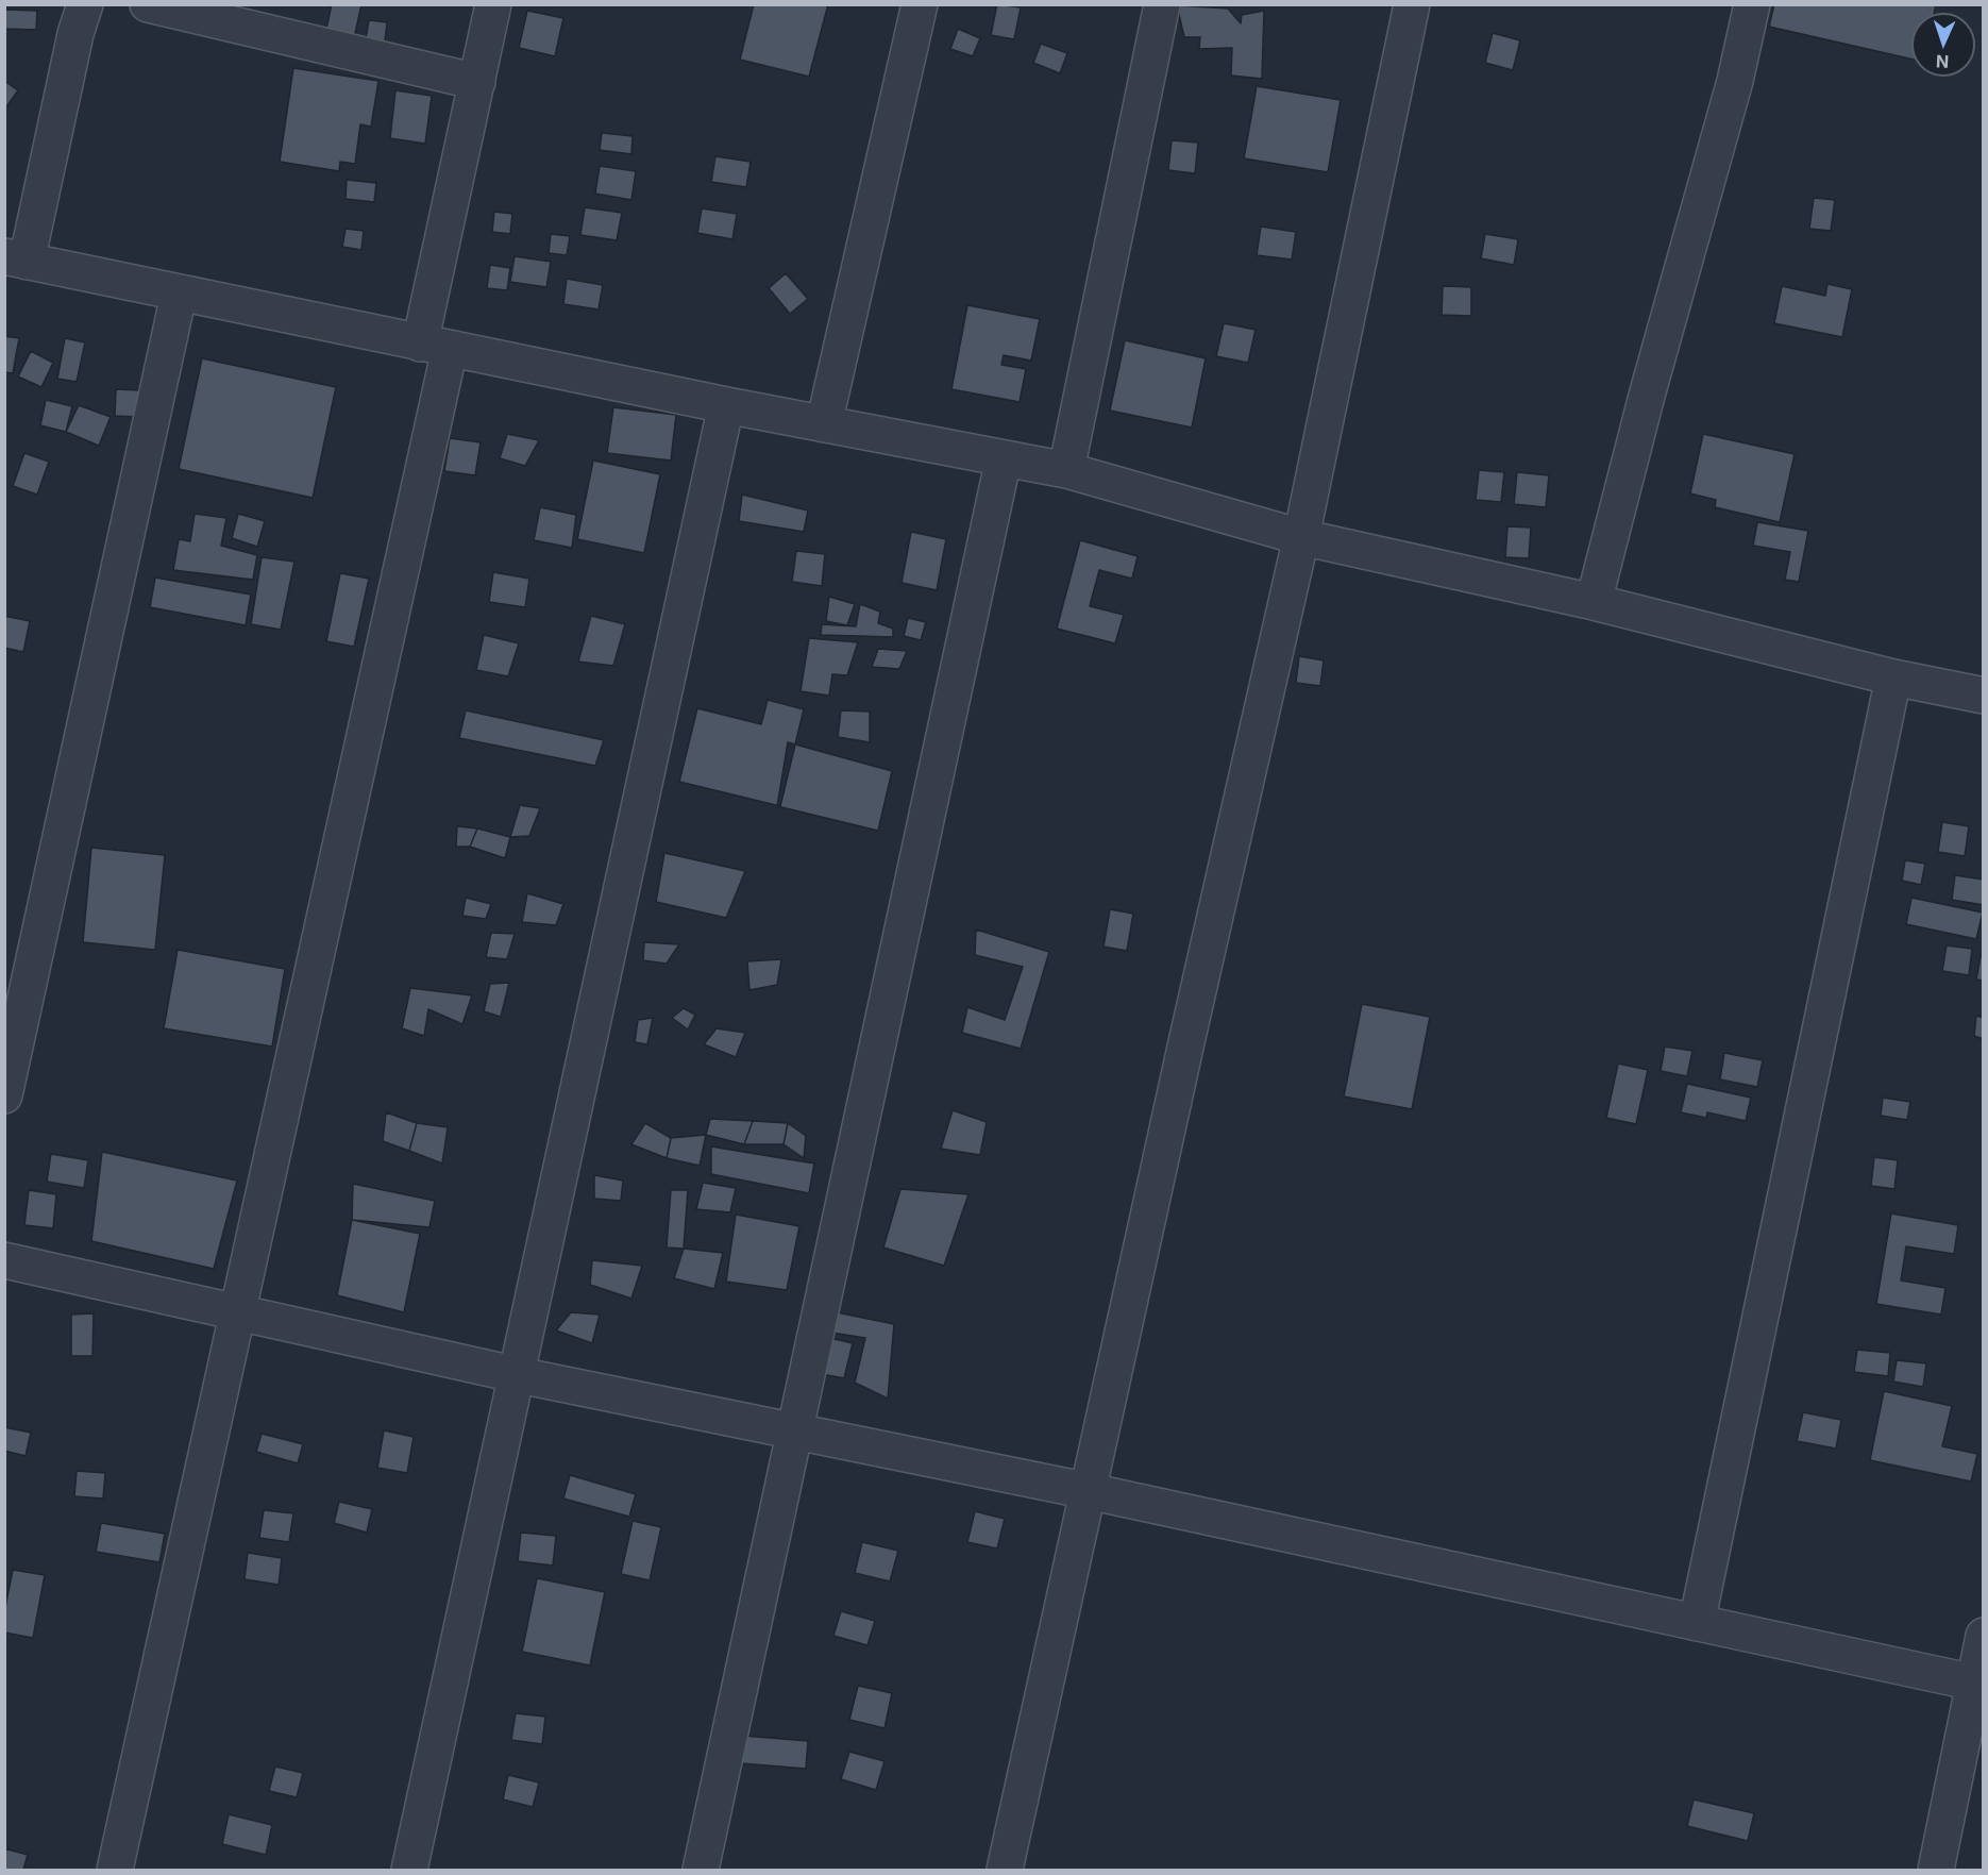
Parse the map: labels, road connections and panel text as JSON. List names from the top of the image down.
{
  "north": "bottom"
}
